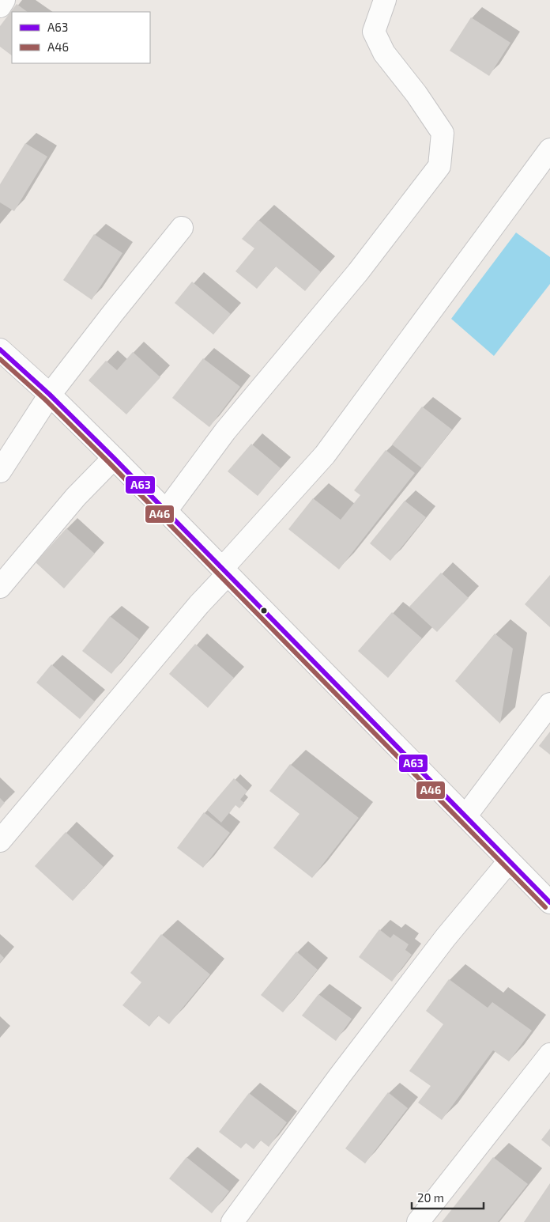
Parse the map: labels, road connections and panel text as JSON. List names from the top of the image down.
{
  "lines": ["transit line A63", "transit line A46"],
  "legend": ["A63", "A46"],
  "scale_bar": "20 m"
}
